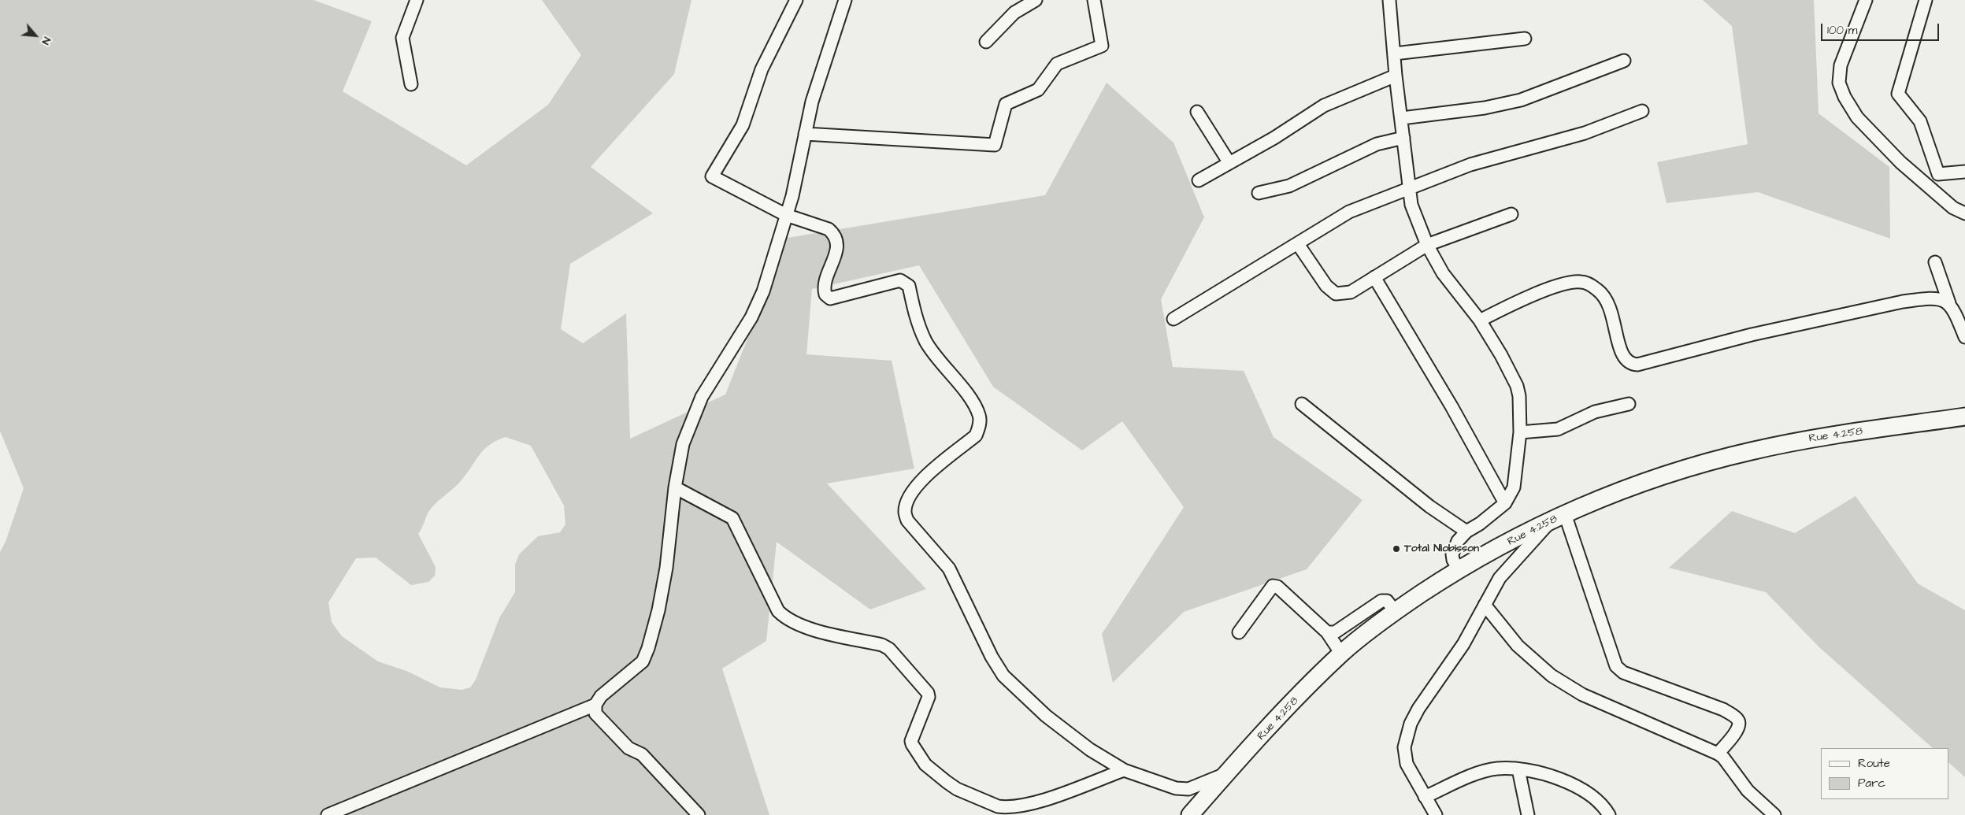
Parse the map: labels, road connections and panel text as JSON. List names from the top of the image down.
{
  "streets": {
    "highway": ["Rue 4.258"]
  },
  "places": ["Total Nlobisson"],
  "legend": ["Route", "Parc"],
  "scale_bar": "100 m",
  "north": "bottom right"
}
